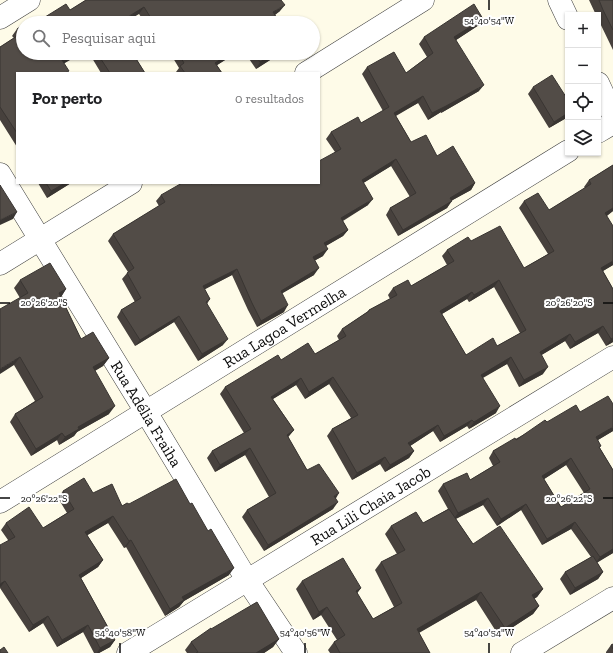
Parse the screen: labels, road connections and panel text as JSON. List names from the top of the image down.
{
  "streets": {
    "street": ["Rua Lagoa Vermelha", "Rua Adélia Fraiha", "Rua Lili Chaia Jacob"]
  },
  "crossings": [
    ["Rua Lagoa Vermelha", "Rua Adélia Fraiha"],
    ["Rua Adélia Fraiha", "Rua Lili Chaia Jacob"]
  ],
  "page": {
    "map_buttons": ["+", "−"],
    "search": "Pesquisar aqui",
    "heading": ["Por perto", "0 resultados"]
  },
  "coordinates": [
    "54°40'54\"W",
    "20°26'20\"S",
    "20°26'22\"S",
    "54°40'58\"W",
    "54°40'56\"W"
  ]
}
